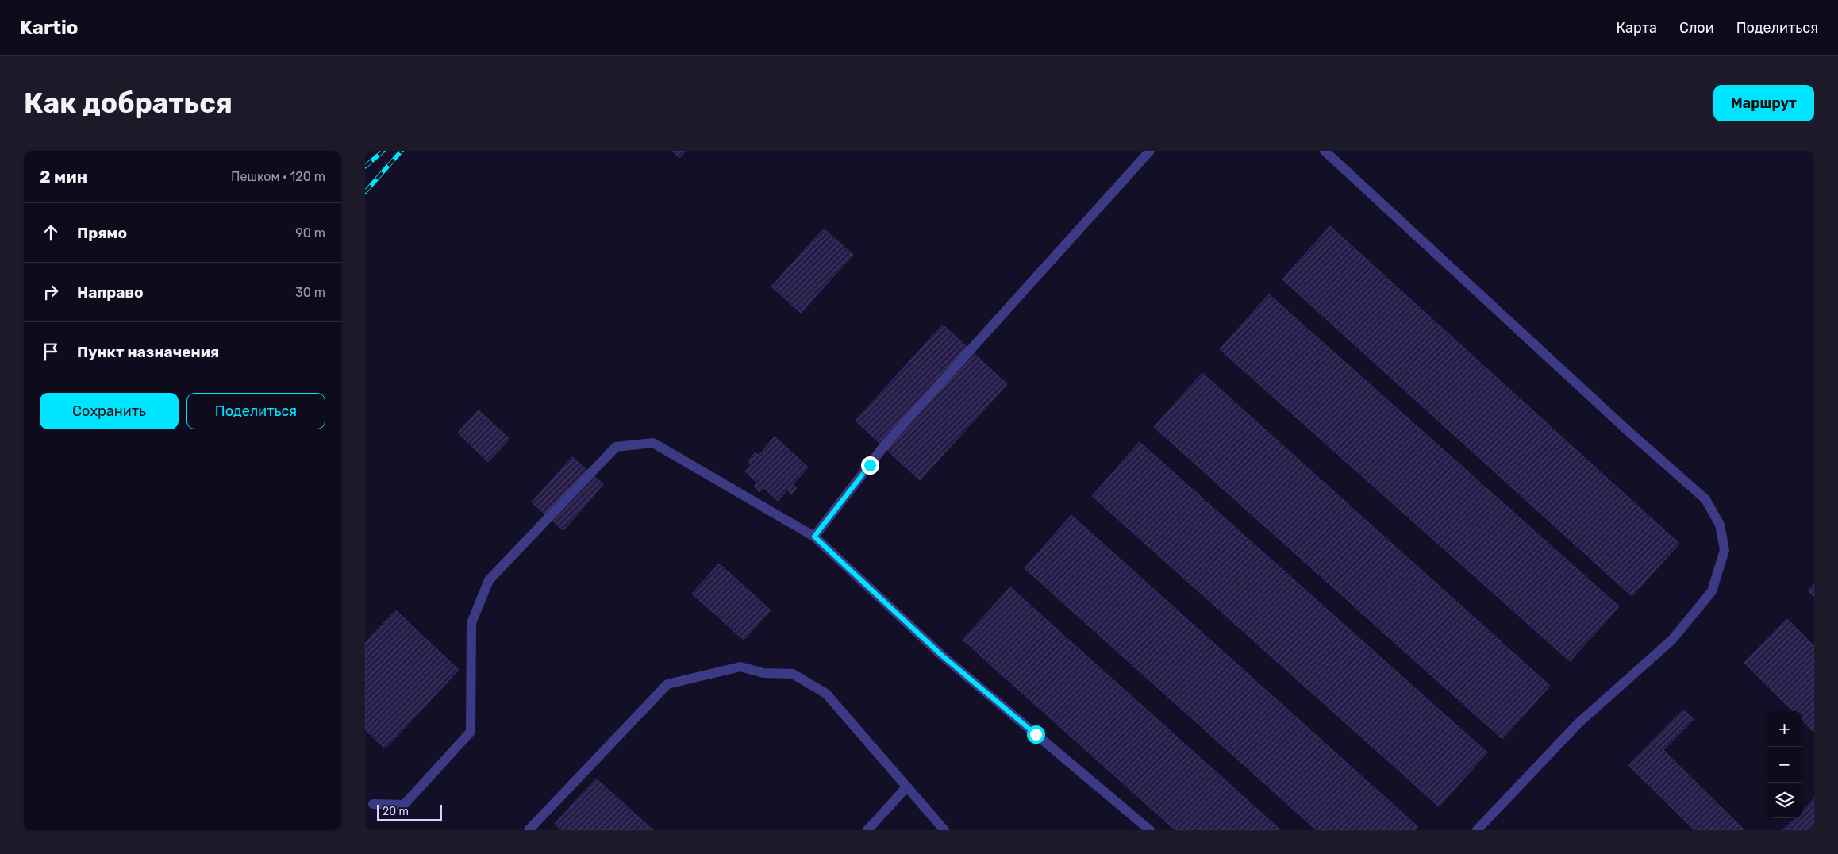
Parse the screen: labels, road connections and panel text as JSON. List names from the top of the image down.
{
  "scale_bar": "20 m",
  "page": {
    "header": "Kartio",
    "nav": ["Карта", "Слои", "Поделиться"],
    "buttons": [
      "Маршрут",
      ["Сохранить", "Поделиться"]
    ],
    "title": "Как добраться",
    "heading": ["2 мин", "Пешком · 120 m"],
    "list": [
      ["Прямо", "90 m"],
      ["Направо", "30 m"],
      "Пункт назначения"
    ],
    "map_buttons": ["+", "−"],
    "scale": "20 m"
  }
}
